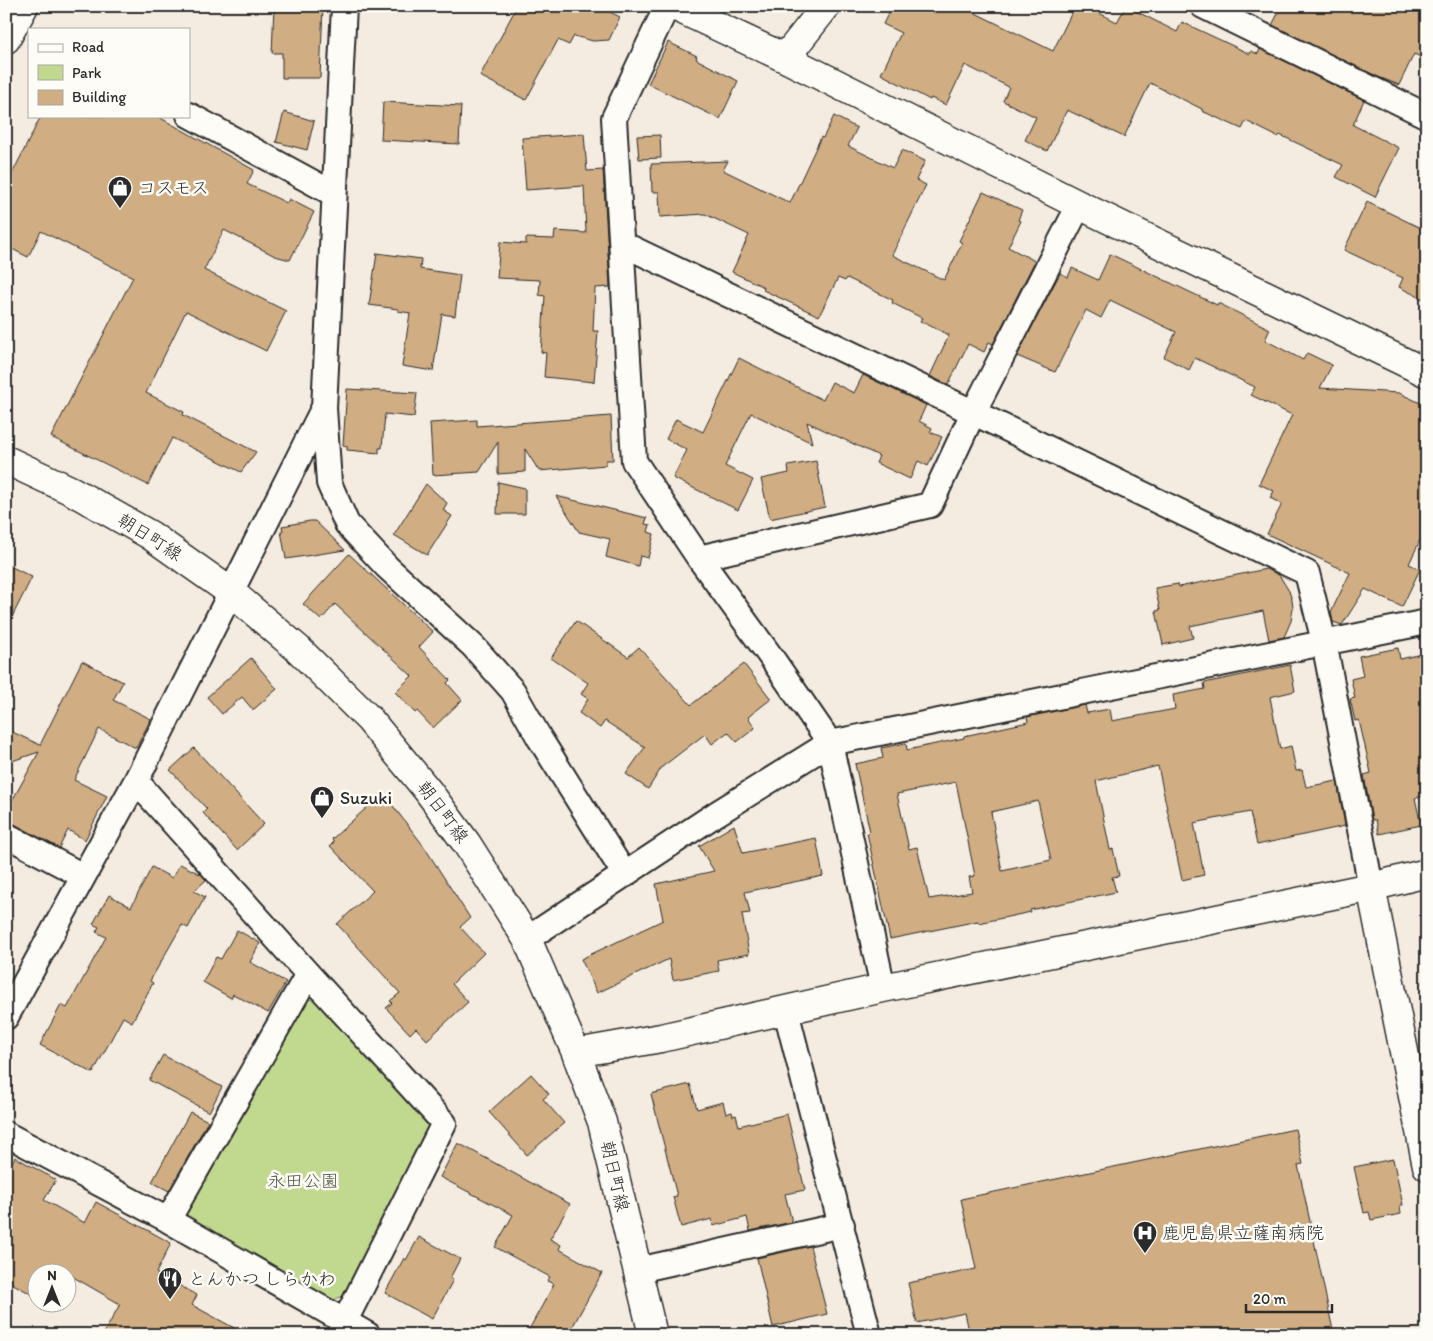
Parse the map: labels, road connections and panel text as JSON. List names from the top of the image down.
{
  "streets": {
    "street": ["朝日町線"]
  },
  "parks": ["永田公園"],
  "places": {
    "shop": ["コスモス", "Suzuki"],
    "hospital": ["鹿児島県立薩南病院"],
    "restaurant": ["とんかつ しらかわ"]
  },
  "legend": ["Road", "Park", "Building"],
  "scale_bar": "20 m",
  "north": "top"
}
